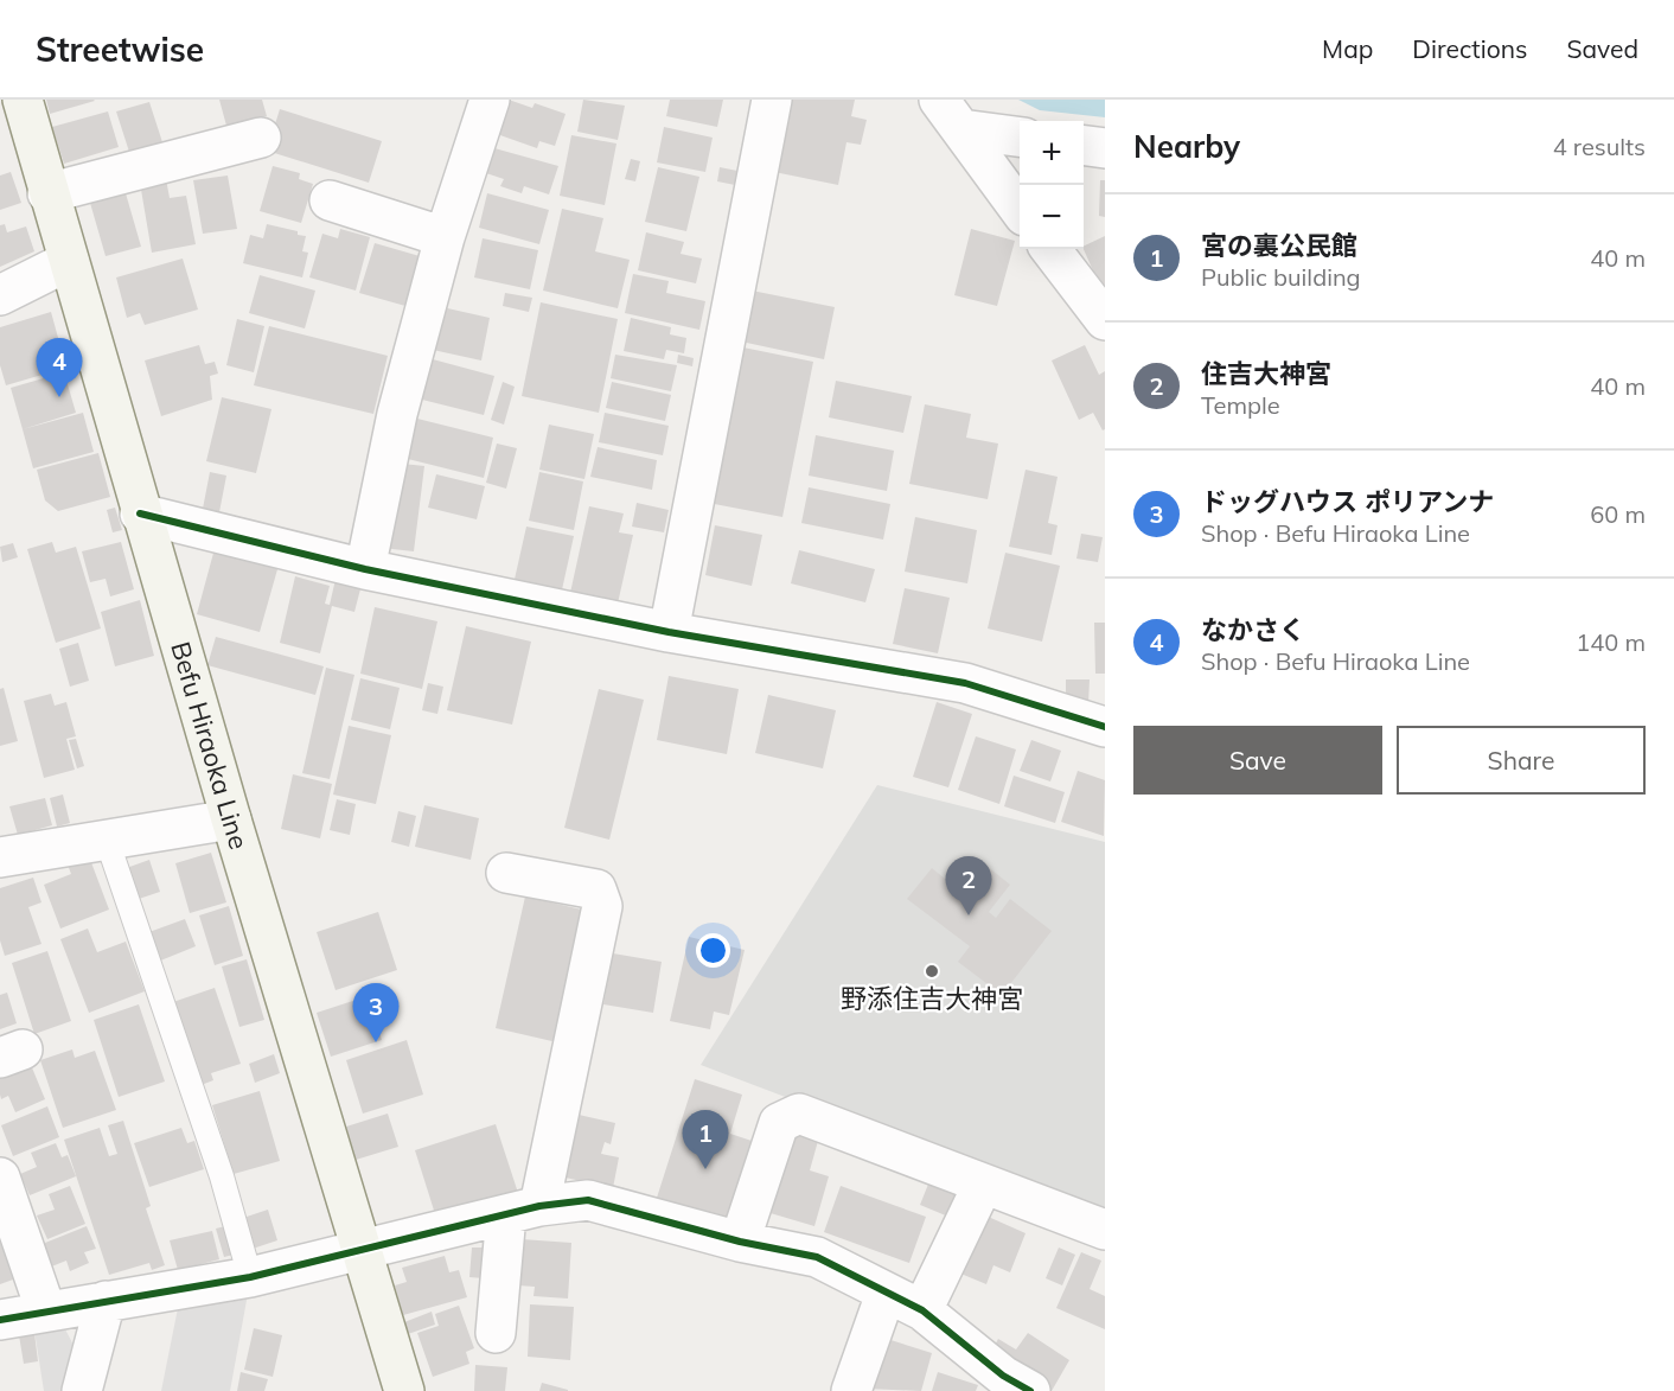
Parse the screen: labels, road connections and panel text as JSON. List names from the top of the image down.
{
  "streets": {
    "main road": ["Befu Hiraoka Line"]
  },
  "places": ["野添住吉大神宮"],
  "page": {
    "header": "Streetwise",
    "nav": ["Map", "Directions", "Saved"],
    "heading": ["Nearby", "4 results"],
    "map_buttons": ["+", "−"],
    "list": [
      {
        "mark": "1",
        "name": "宮の裏公民館",
        "note": "Public building",
        "value": "40 m"
      },
      {
        "mark": "2",
        "name": "住吉大神宮",
        "note": "Temple",
        "value": "40 m"
      },
      {
        "mark": "3",
        "name": "ドッグハウス ポリアンナ",
        "note": "Shop · Befu Hiraoka Line",
        "value": "60 m"
      },
      {
        "mark": "4",
        "name": "なかさく",
        "note": "Shop · Befu Hiraoka Line",
        "value": "140 m"
      }
    ],
    "pins": [
      "4",
      "2",
      "3",
      "1"
    ],
    "buttons": ["Save", "Share"]
  }
}
